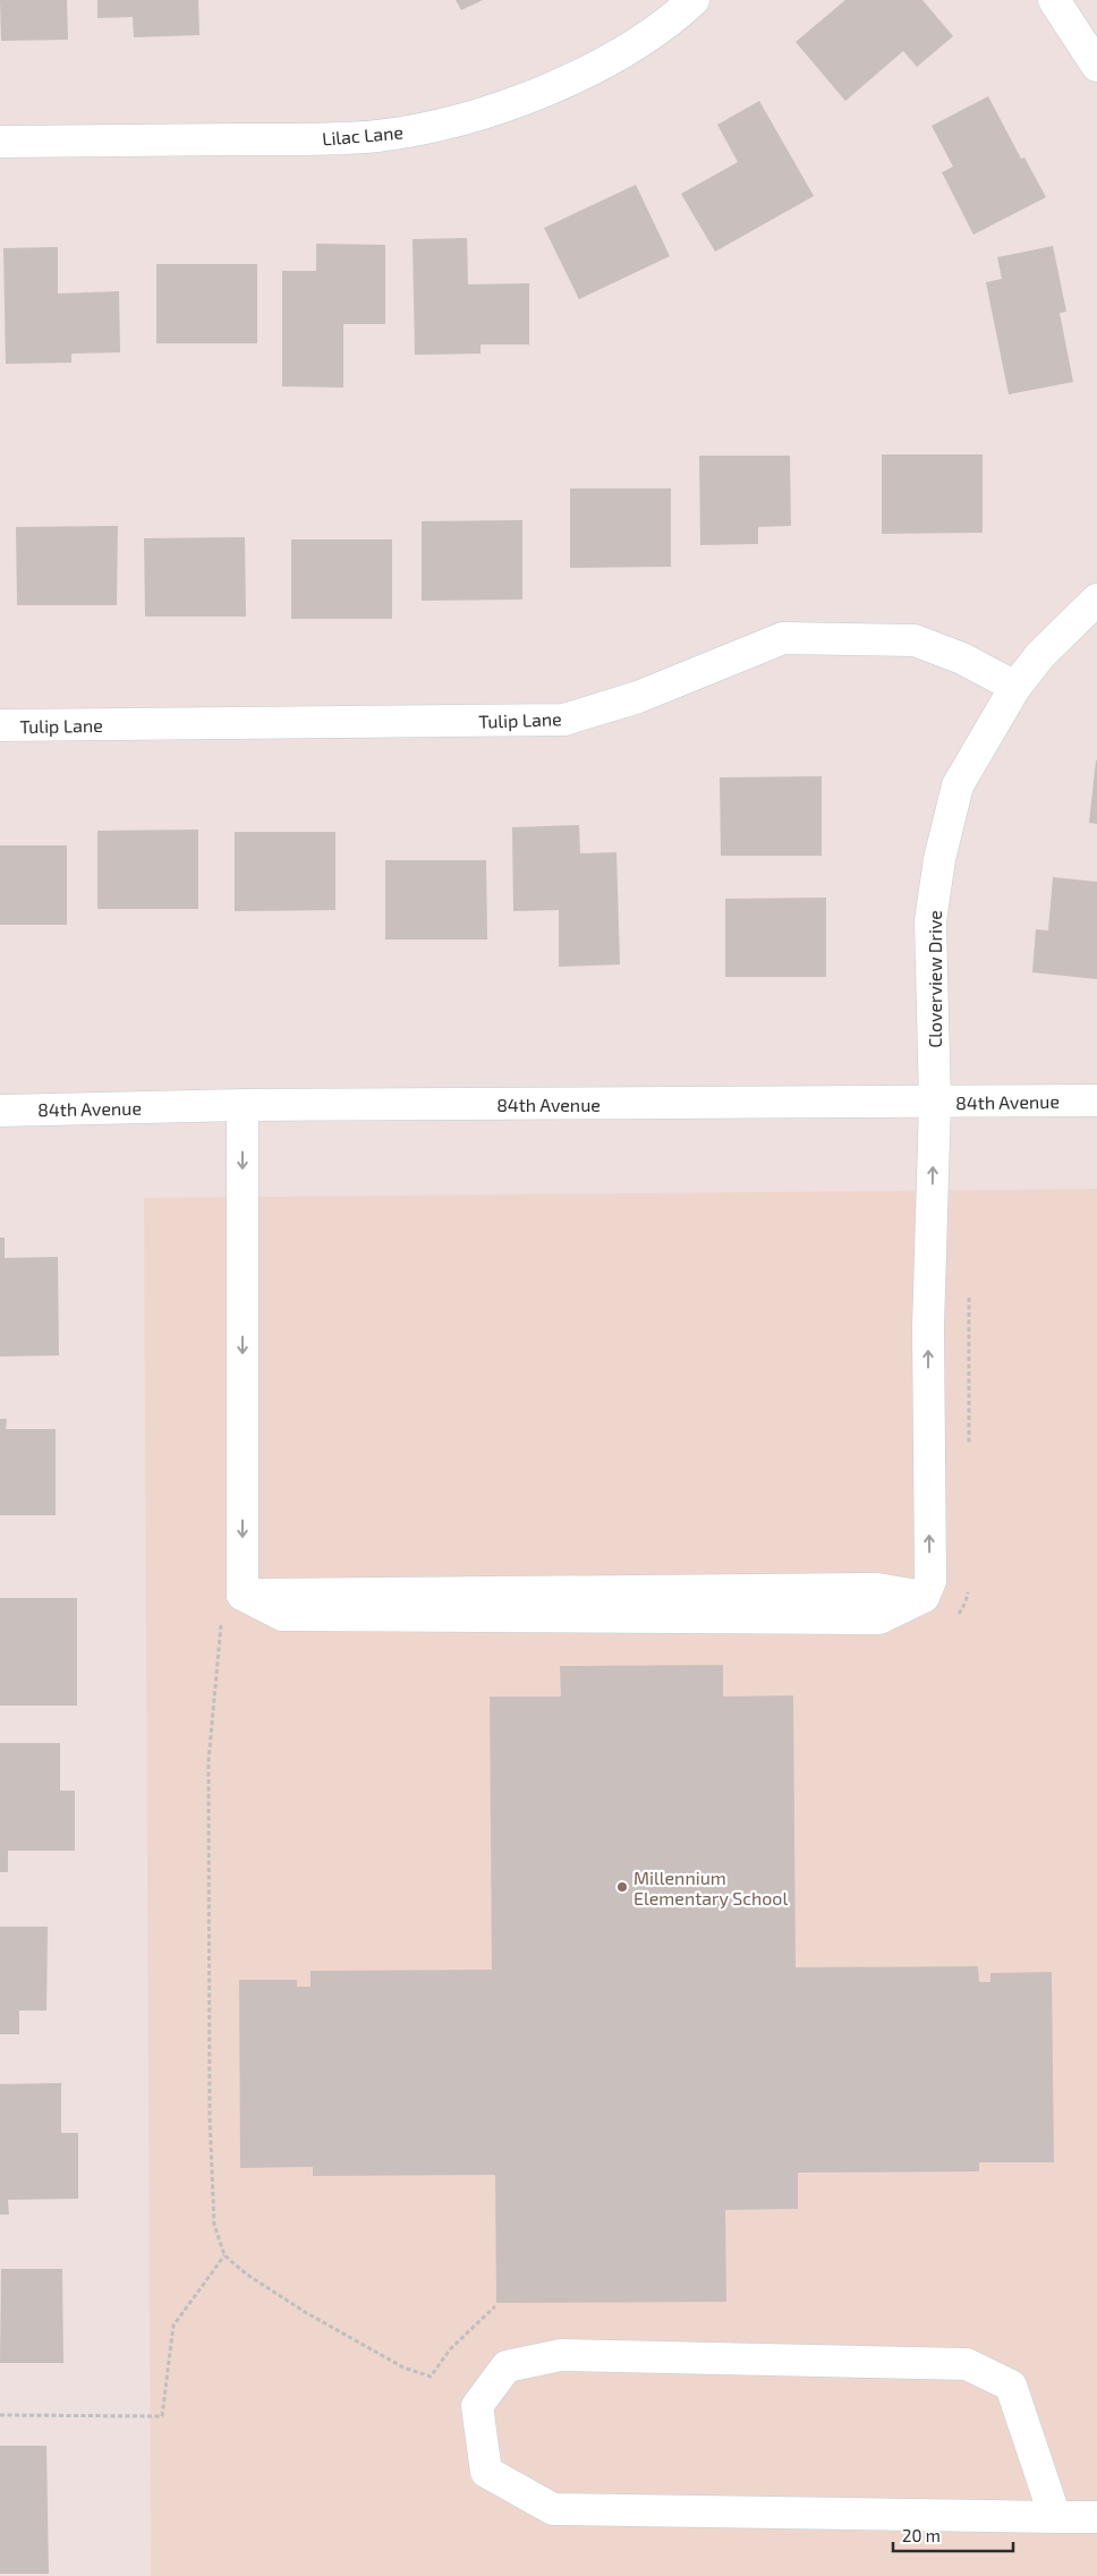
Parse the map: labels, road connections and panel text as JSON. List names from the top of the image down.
{
  "streets": {
    "street": [
      "Lilac Lane",
      "Tulip Lane",
      "Cloverview Drive",
      "84th Avenue"
    ]
  },
  "crossings": [
    ["Tulip Lane", "Cloverview Drive"],
    ["Cloverview Drive", "84th Avenue"]
  ],
  "places": ["Millennium Elementary School"],
  "scale_bar": "20 m"
}
